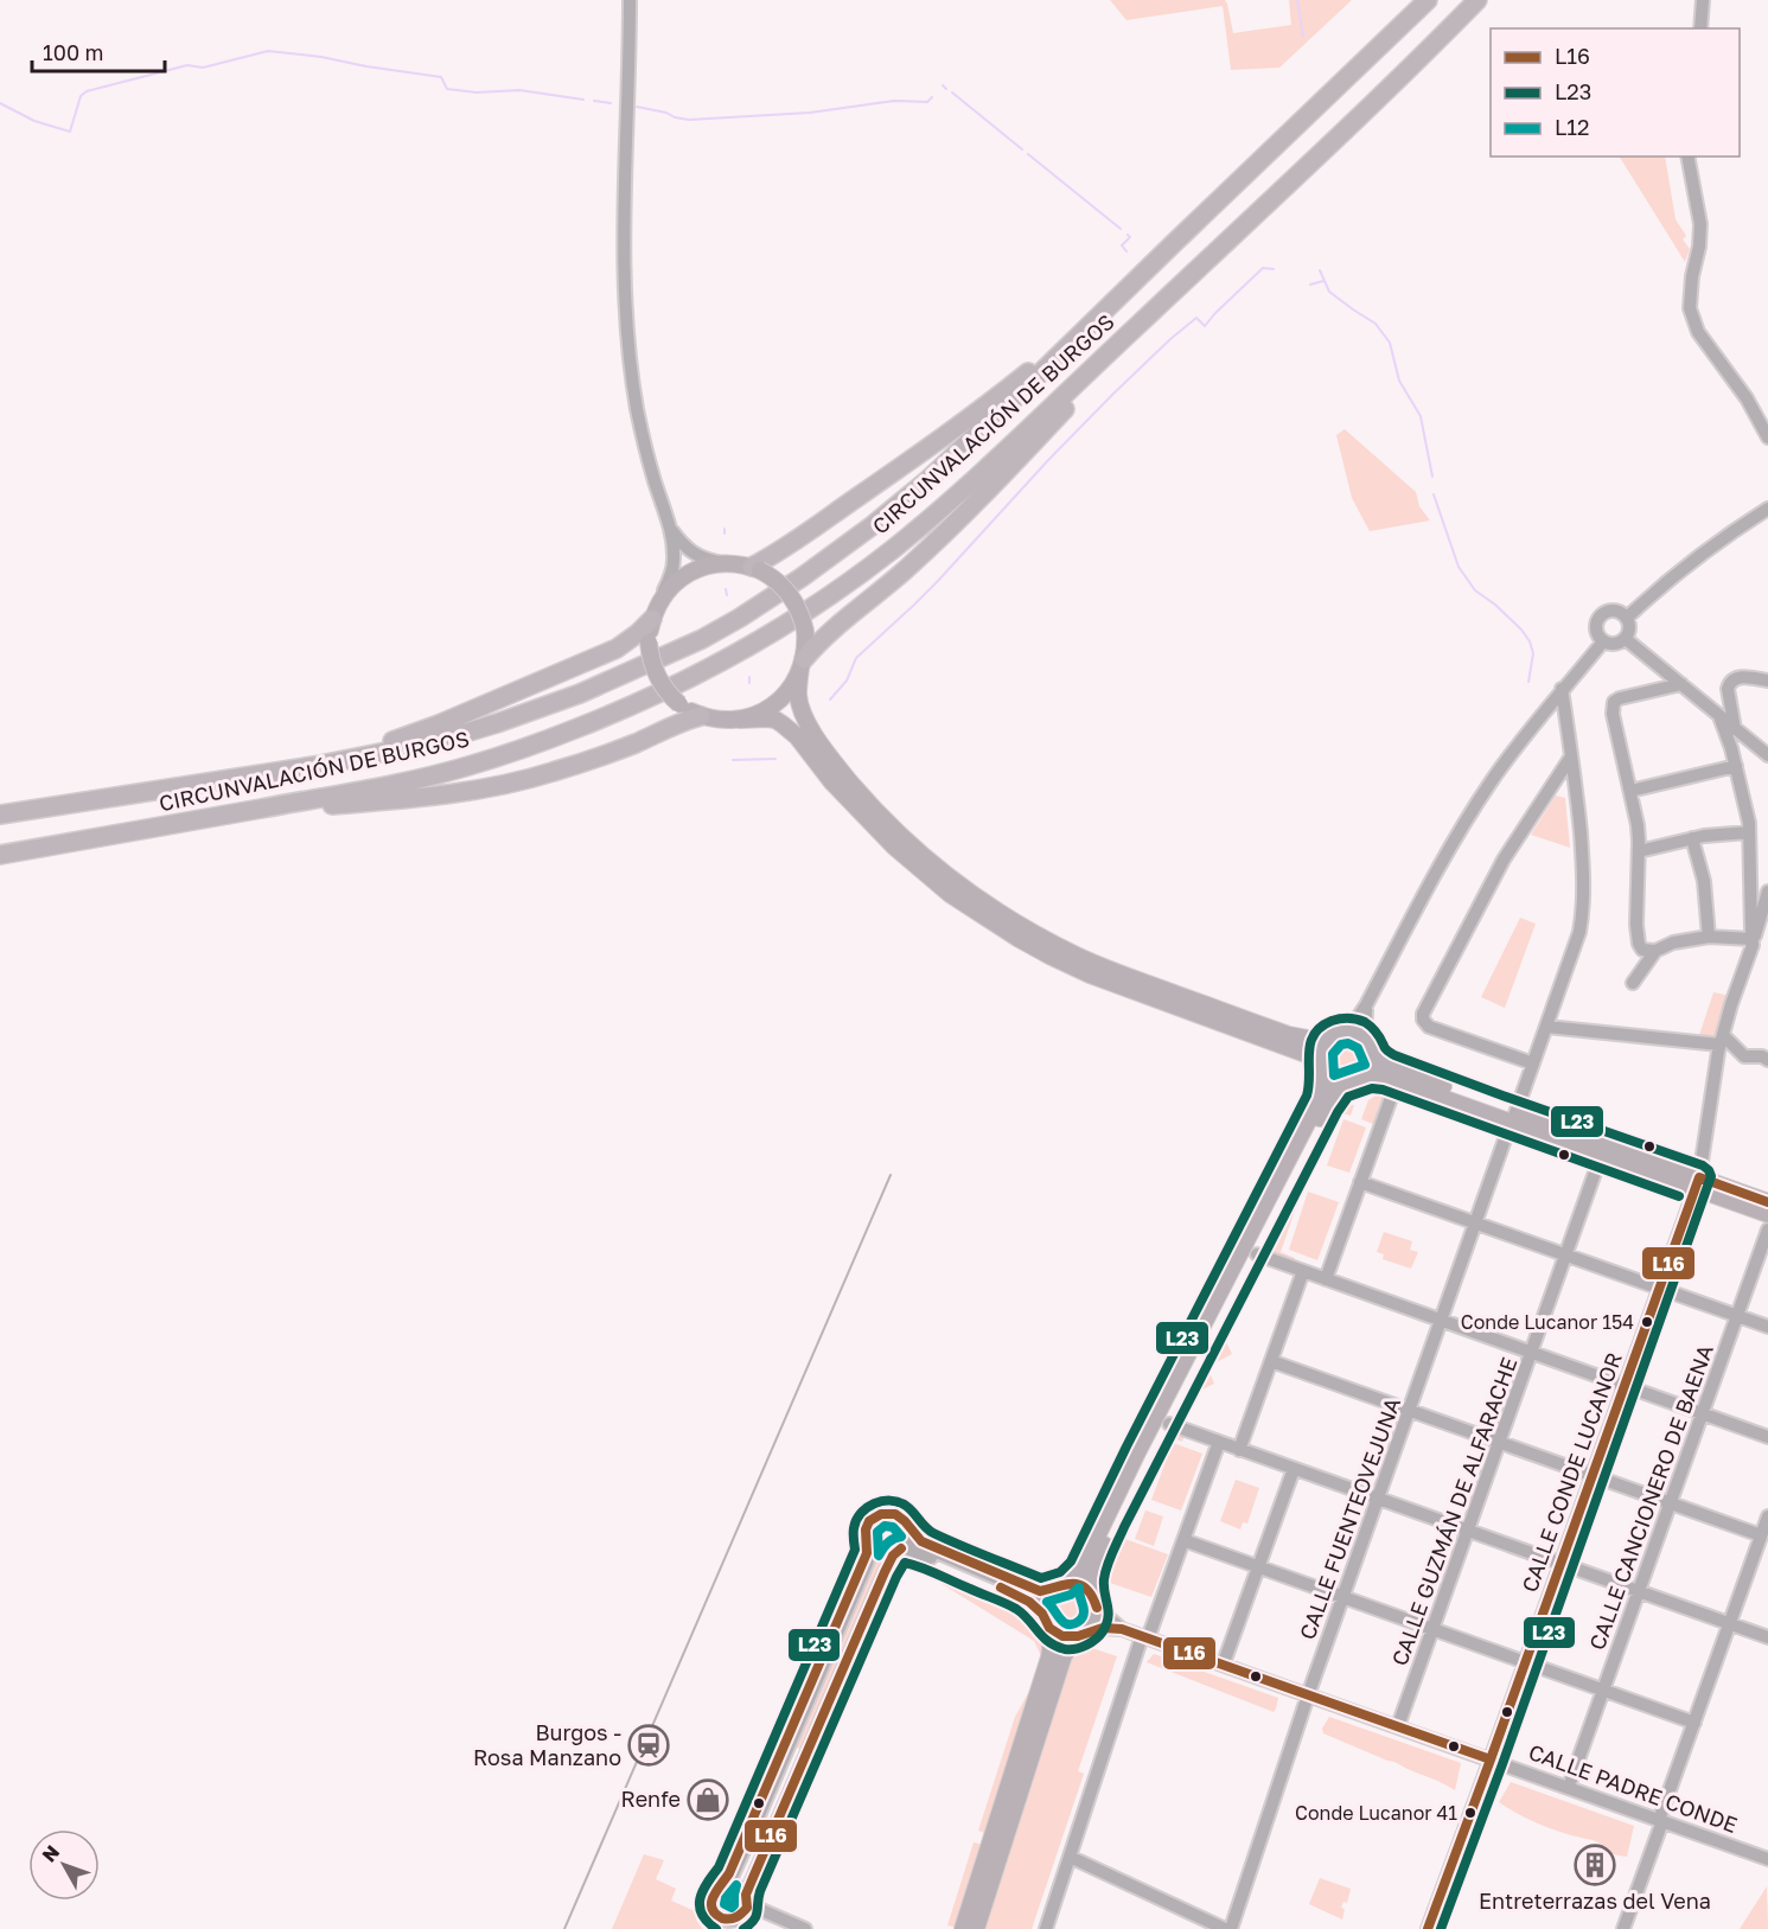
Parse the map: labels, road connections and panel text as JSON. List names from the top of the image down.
{
  "streets": {
    "highway": ["CIRCUNVALACIÓN DE BURGOS"],
    "street": [
      "CALLE CONDE LUCANOR",
      "CALLE CANCIONERO DE BAENA",
      "CALLE GUZMÁN DE ALFARACHE",
      "CALLE FUENTEOVEJUNA",
      "CALLE PADRE CONDE"
    ]
  },
  "crossings": [
    ["CALLE CONDE LUCANOR", "CALLE PADRE CONDE"],
    ["CALLE FUENTEOVEJUNA", "CALLE PADRE CONDE"]
  ],
  "places": {
    "other": ["Conde Lucanor 154", "Conde Lucanor 41"],
    "station": ["Burgos - Rosa Manzano"],
    "shop": ["Renfe"],
    "building": ["Entreterrazas del Vena"]
  },
  "lines": ["transit line L23", "transit line L12", "transit line L16"],
  "legend": ["L16", "L23", "L12"],
  "scale_bar": "100 m",
  "north": "top left"
}
